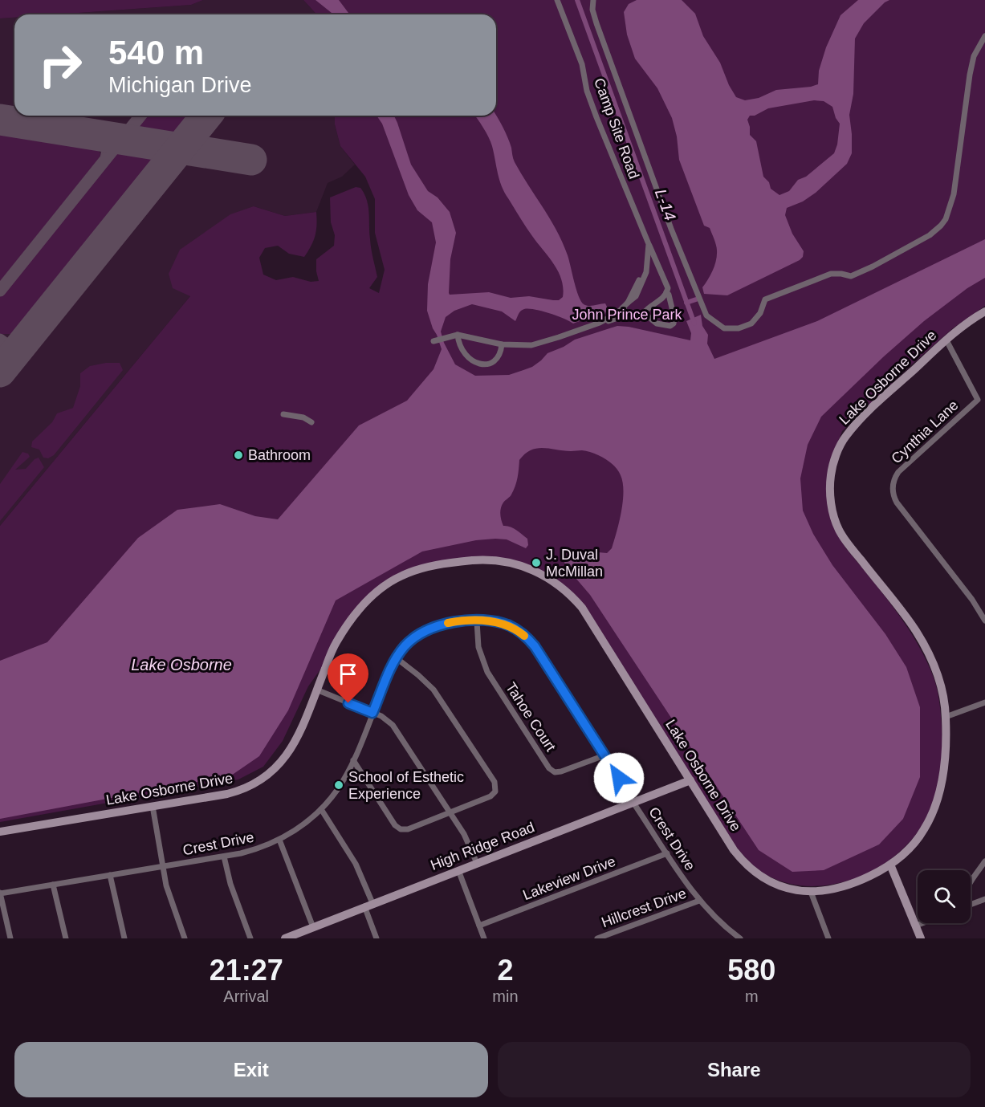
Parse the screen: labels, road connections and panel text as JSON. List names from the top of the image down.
{
  "streets": {
    "street": [
      "Camp Site Road",
      "Lake Osborne Drive",
      "Cynthia Lane",
      "Tahoe Court",
      "Crest Drive",
      "High Ridge Road",
      "Lakeview Drive",
      "Hillcrest Drive"
    ]
  },
  "crossings": [
    ["Lake Osborne Drive", "Cynthia Lane"],
    ["Lake Osborne Drive", "High Ridge Road"],
    ["Tahoe Court", "Crest Drive"],
    ["Crest Drive", "High Ridge Road"],
    ["Crest Drive", "Lakeview Drive"],
    ["Crest Drive", "Hillcrest Drive"]
  ],
  "water": ["L-14", "Lake Osborne"],
  "parks": ["John Prince Park"],
  "places": ["Bathroom", "J. Duval McMillan", "School of Esthetic Experience"],
  "page": {
    "turn": ["540 m", "Michigan Drive"],
    "eta": [
      "21:27",
      "Arrival",
      "2",
      "min",
      "580",
      "m"
    ],
    "buttons": ["Exit", "Share"]
  }
}
